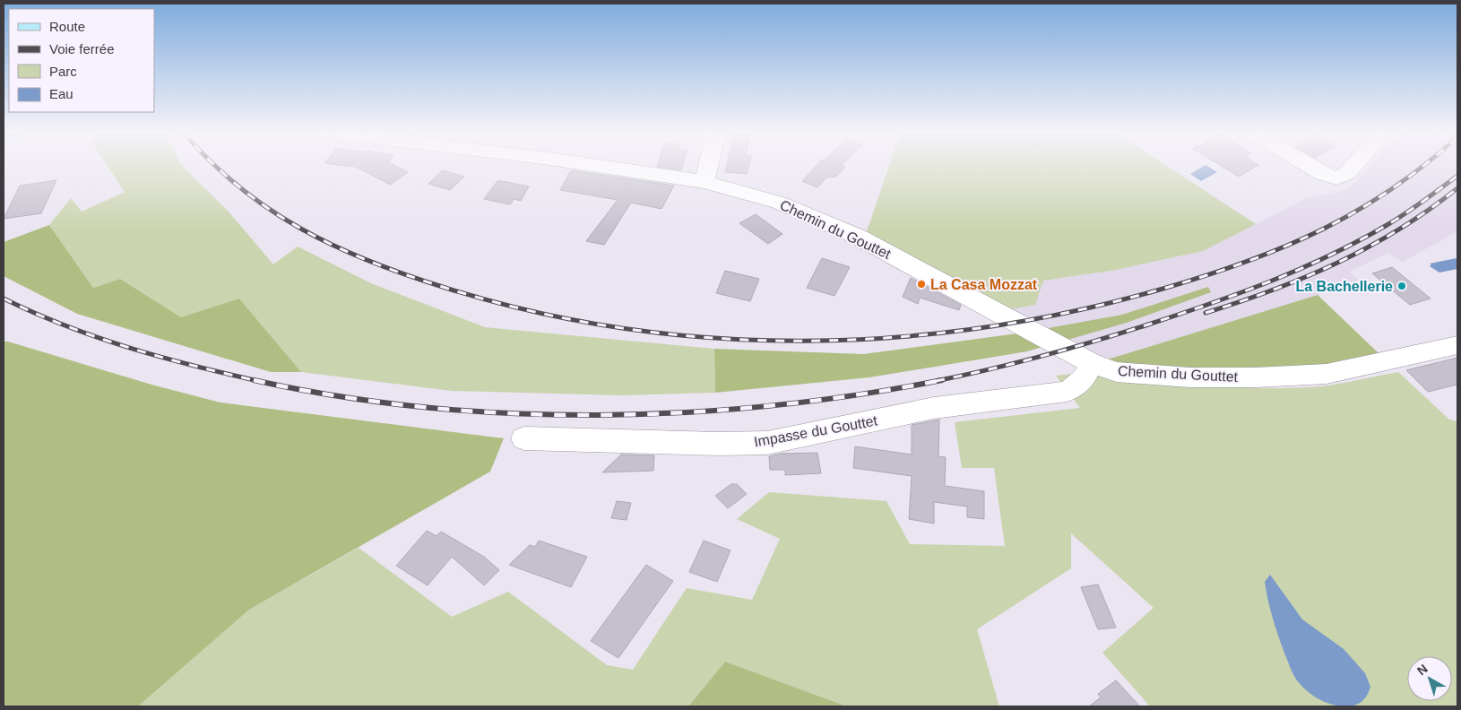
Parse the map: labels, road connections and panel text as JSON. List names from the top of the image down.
{
  "streets": {
    "street": ["Chemin du Gouttet", "Impasse du Gouttet"]
  },
  "crossings": [
    ["Chemin du Gouttet", "Impasse du Gouttet"]
  ],
  "places": ["La Casa Mozzat", "La Bachellerie"],
  "legend": [
    "Route",
    "Voie ferrée",
    "Parc",
    "Eau"
  ],
  "north": "top left"
}
